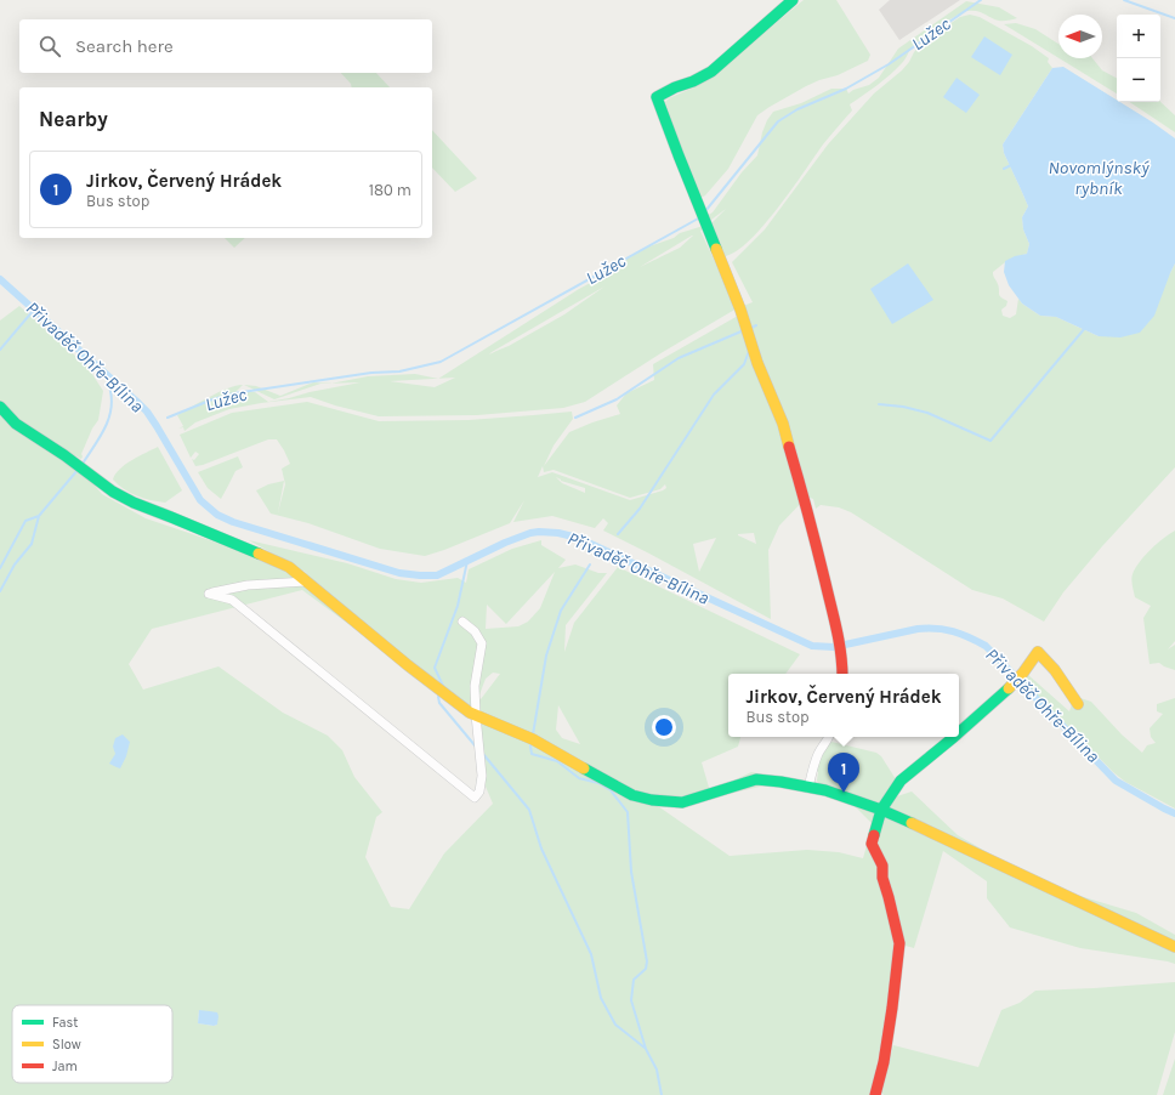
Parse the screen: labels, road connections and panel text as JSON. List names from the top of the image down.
{
  "water": ["Lužec", "Novomlýnský rybník", "Přivaděč Ohře-Bílina"],
  "legend": ["Fast", "Slow", "Jam"],
  "north": "left",
  "page": {
    "map_buttons": ["+", "−"],
    "search": "Search here",
    "heading": "Nearby",
    "list": [
      {
        "mark": "1",
        "name": "Jirkov, Červený Hrádek",
        "note": "Bus stop",
        "value": "180 m"
      }
    ],
    "popup": ["Jirkov, Červený Hrádek", "Bus stop"],
    "pins": "1"
  }
}
